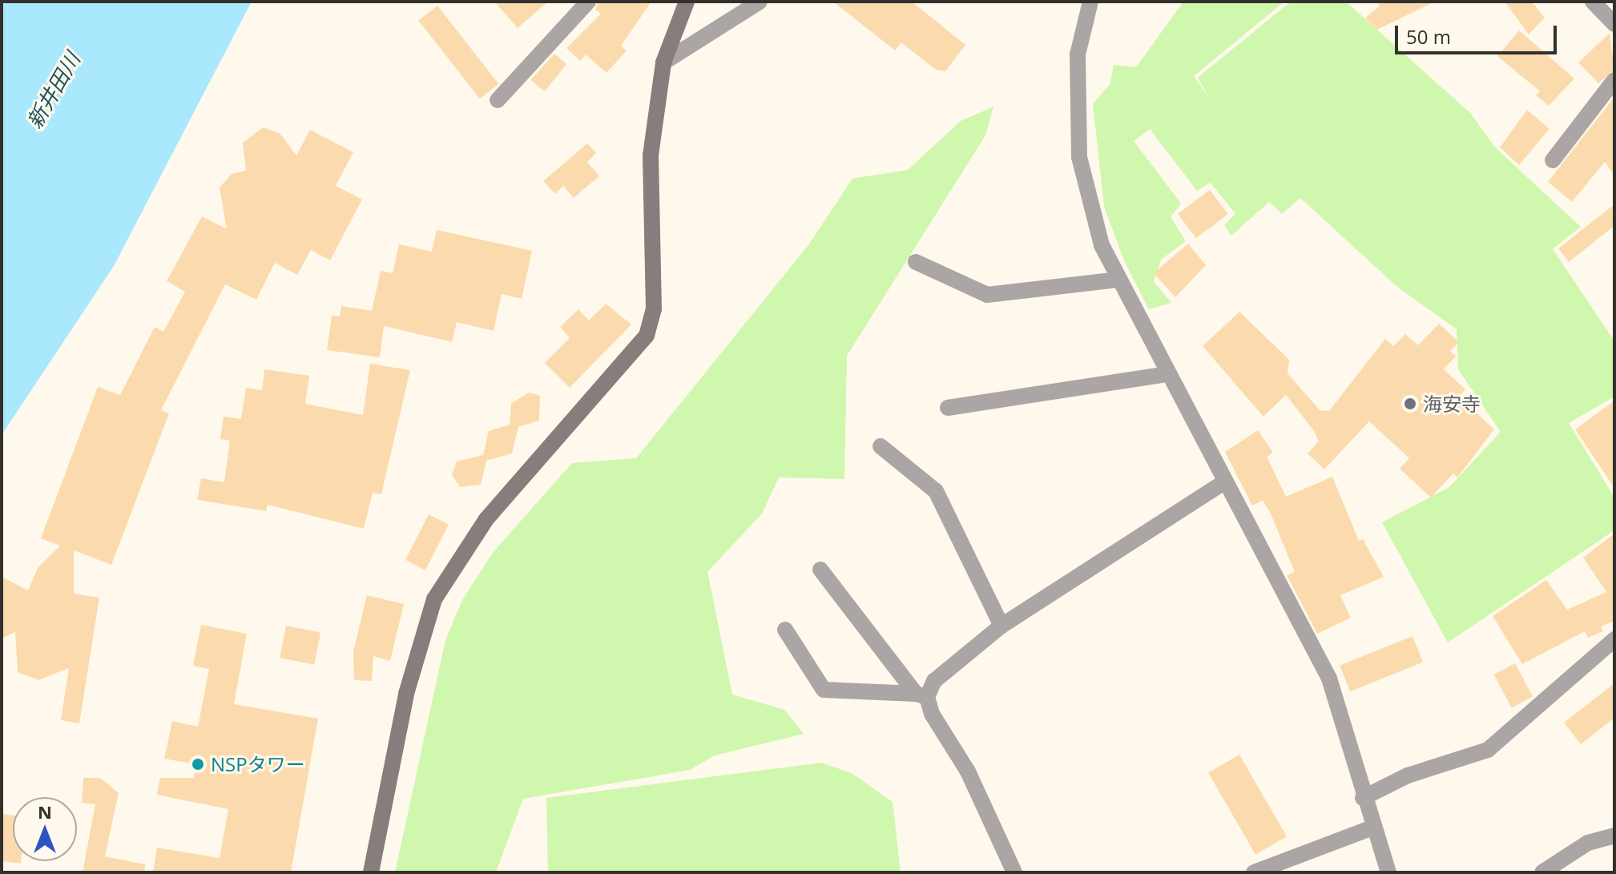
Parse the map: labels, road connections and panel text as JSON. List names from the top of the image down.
{
  "water": ["新井田川"],
  "places": ["海安寺", "NSPタワー"],
  "scale_bar": "50 m",
  "north": "top"
}
